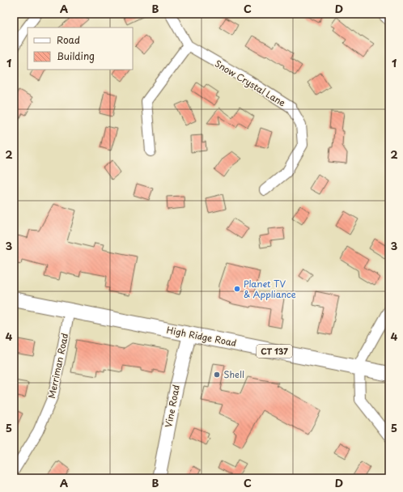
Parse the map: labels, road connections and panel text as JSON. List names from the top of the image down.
{
  "streets": {
    "main road": ["High Ridge Road", "CT 137"],
    "street": ["Snow Crystal Lane", "Merriman Road", "Vine Road"]
  },
  "crossings": [
    ["High Ridge Road", "Merriman Road"],
    ["High Ridge Road", "Vine Road"]
  ],
  "places": ["Planet TV & Appliance", "Shell"],
  "legend": ["Road", "Building"],
  "grid": {
    "columns": [
      "A",
      "B",
      "C",
      "D"
    ],
    "rows": [
      "1",
      "2",
      "3",
      "4",
      "5"
    ]
  }
}
